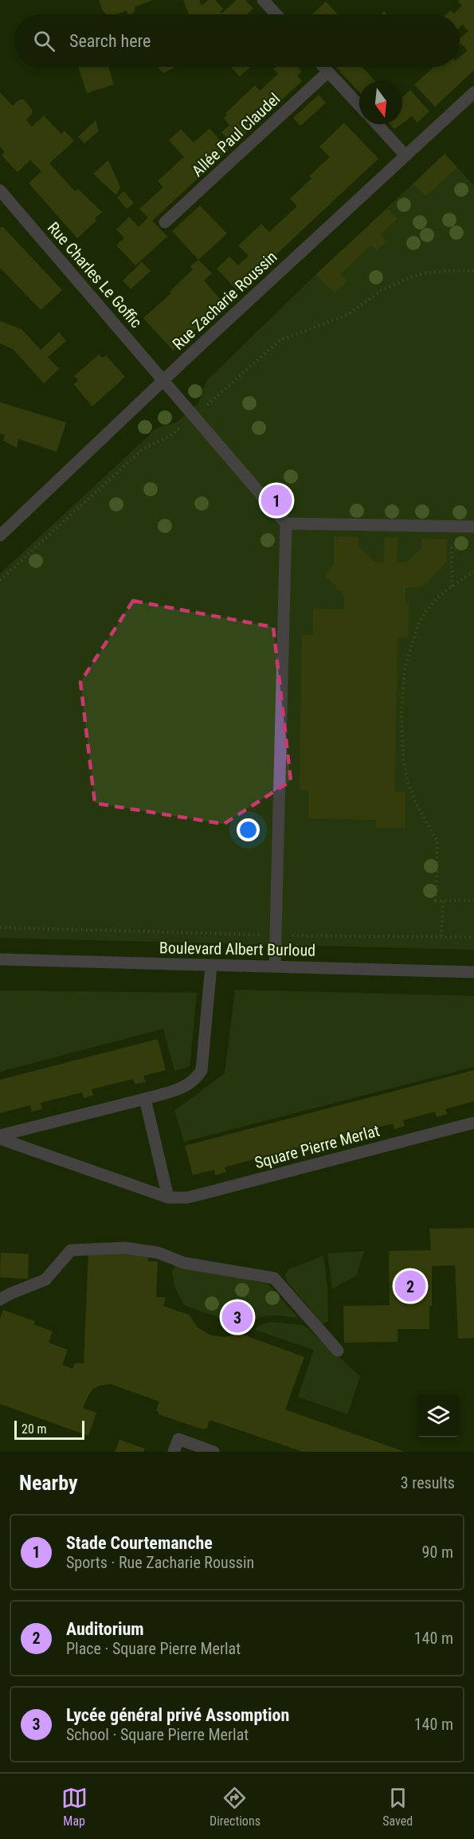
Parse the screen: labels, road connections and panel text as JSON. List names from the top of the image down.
{
  "streets": {
    "street": [
      "Allée Paul Claudel",
      "Rue Charles Le Goffic",
      "Rue Zacharie Roussin",
      "Boulevard Albert Burloud",
      "Square Pierre Merlat"
    ]
  },
  "crossings": [
    ["Rue Charles Le Goffic", "Rue Zacharie Roussin"],
    ["Boulevard Albert Burloud", "Square Pierre Merlat"]
  ],
  "scale_bar": "20 m",
  "north": "bottom",
  "page": {
    "search": "Search here",
    "pins": ["1", "2", "3"],
    "scale": "20 m",
    "heading": ["Nearby", "3 results"],
    "list": [
      {
        "mark": "1",
        "name": "Stade Courtemanche",
        "note": "Sports · Rue Zacharie Roussin",
        "value": "90 m"
      },
      {
        "mark": "2",
        "name": "Auditorium",
        "note": "Place · Square Pierre Merlat",
        "value": "140 m"
      },
      {
        "mark": "3",
        "name": "Lycée général privé Assomption",
        "note": "School · Square Pierre Merlat",
        "value": "140 m"
      }
    ],
    "nav": ["Map", "Directions", "Saved"]
  }
}
